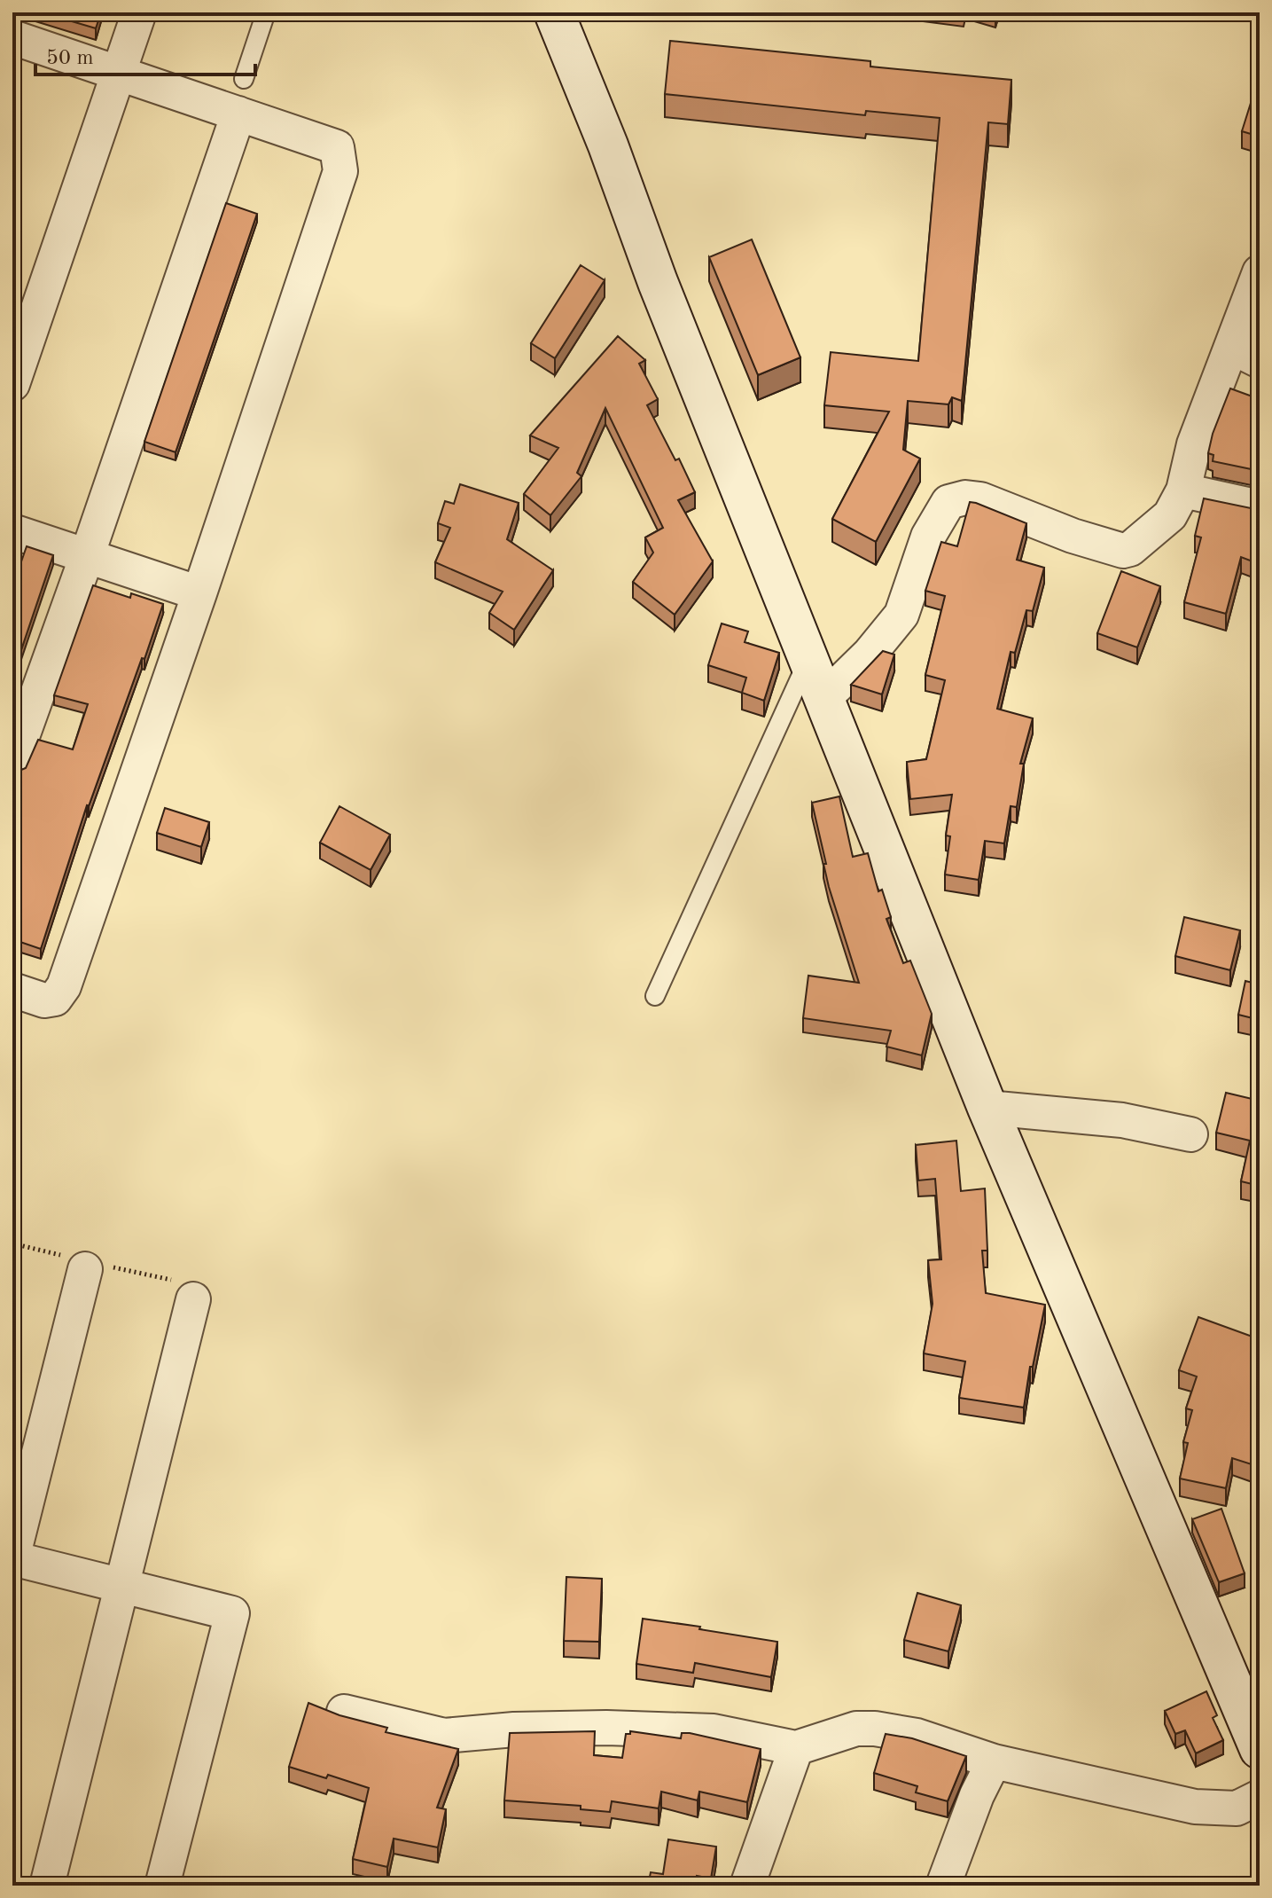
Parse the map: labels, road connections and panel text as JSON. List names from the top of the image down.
{
  "scale_bar": "50 m"
}
